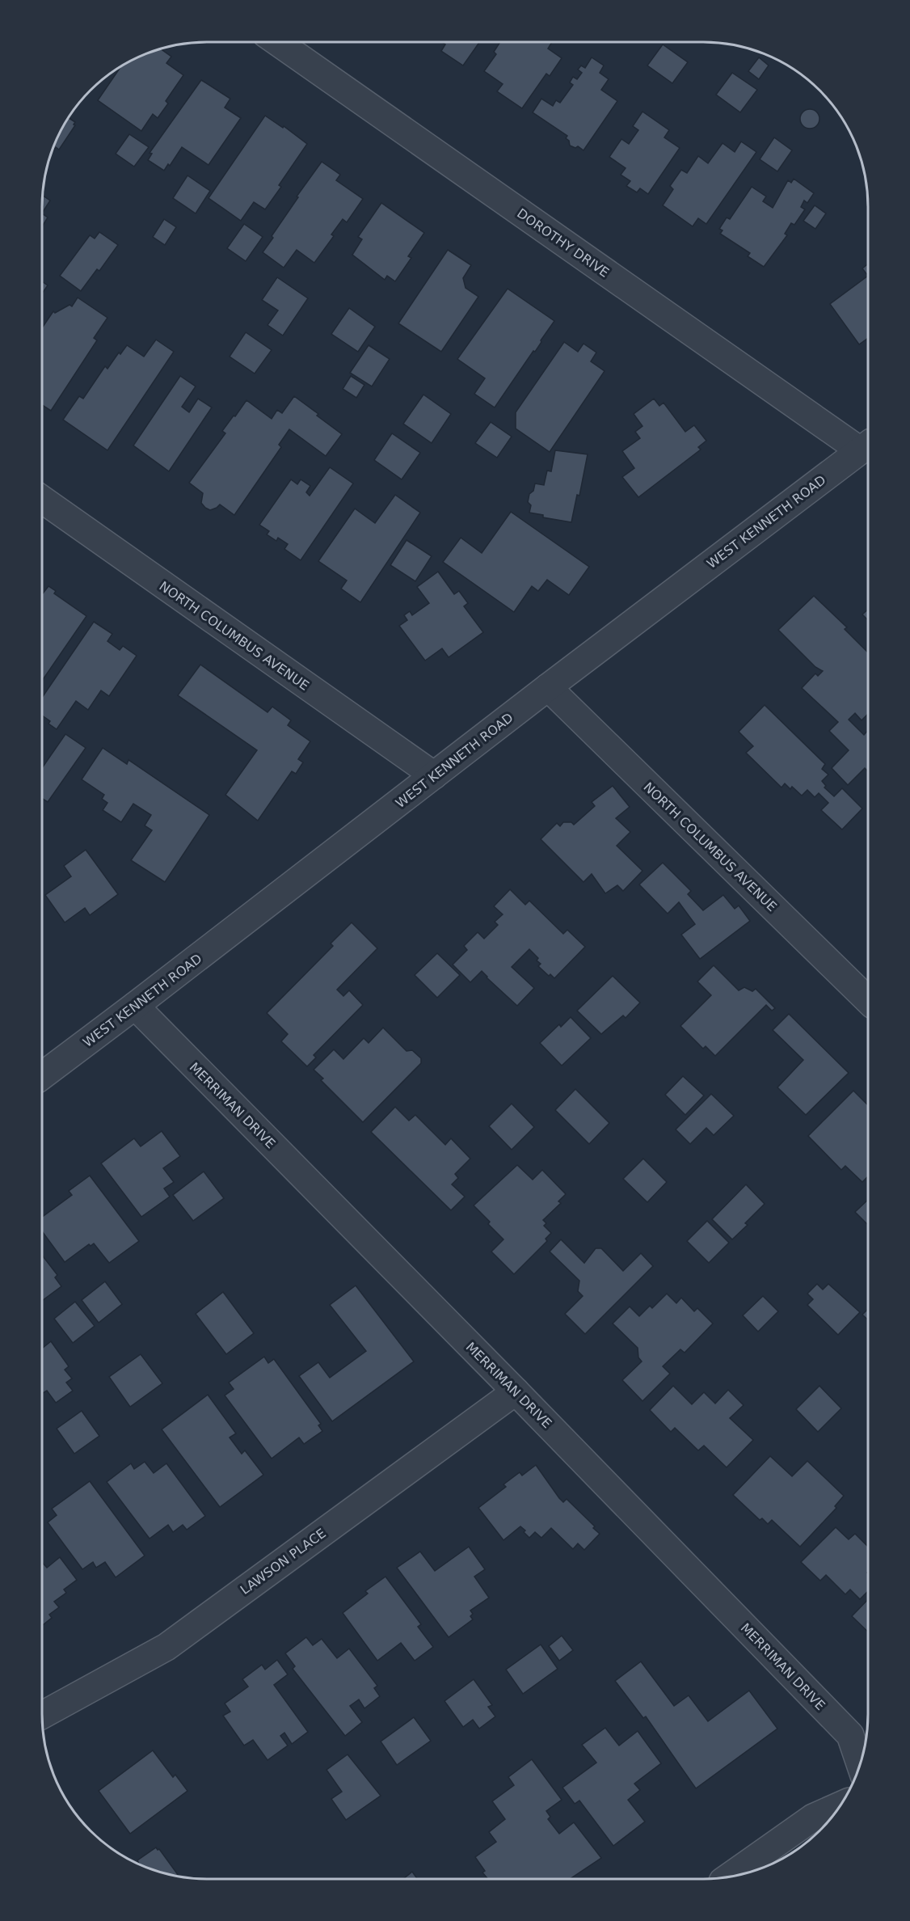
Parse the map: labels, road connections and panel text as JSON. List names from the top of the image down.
{
  "streets": {
    "street": [
      "DOROTHY DRIVE",
      "WEST KENNETH ROAD",
      "NORTH COLUMBUS AVENUE",
      "MERRIMAN DRIVE",
      "LAWSON PLACE"
    ]
  },
  "crossings": [
    ["DOROTHY DRIVE", "WEST KENNETH ROAD"],
    ["WEST KENNETH ROAD", "NORTH COLUMBUS AVENUE"],
    ["WEST KENNETH ROAD", "MERRIMAN DRIVE"],
    ["MERRIMAN DRIVE", "LAWSON PLACE"]
  ]
}
